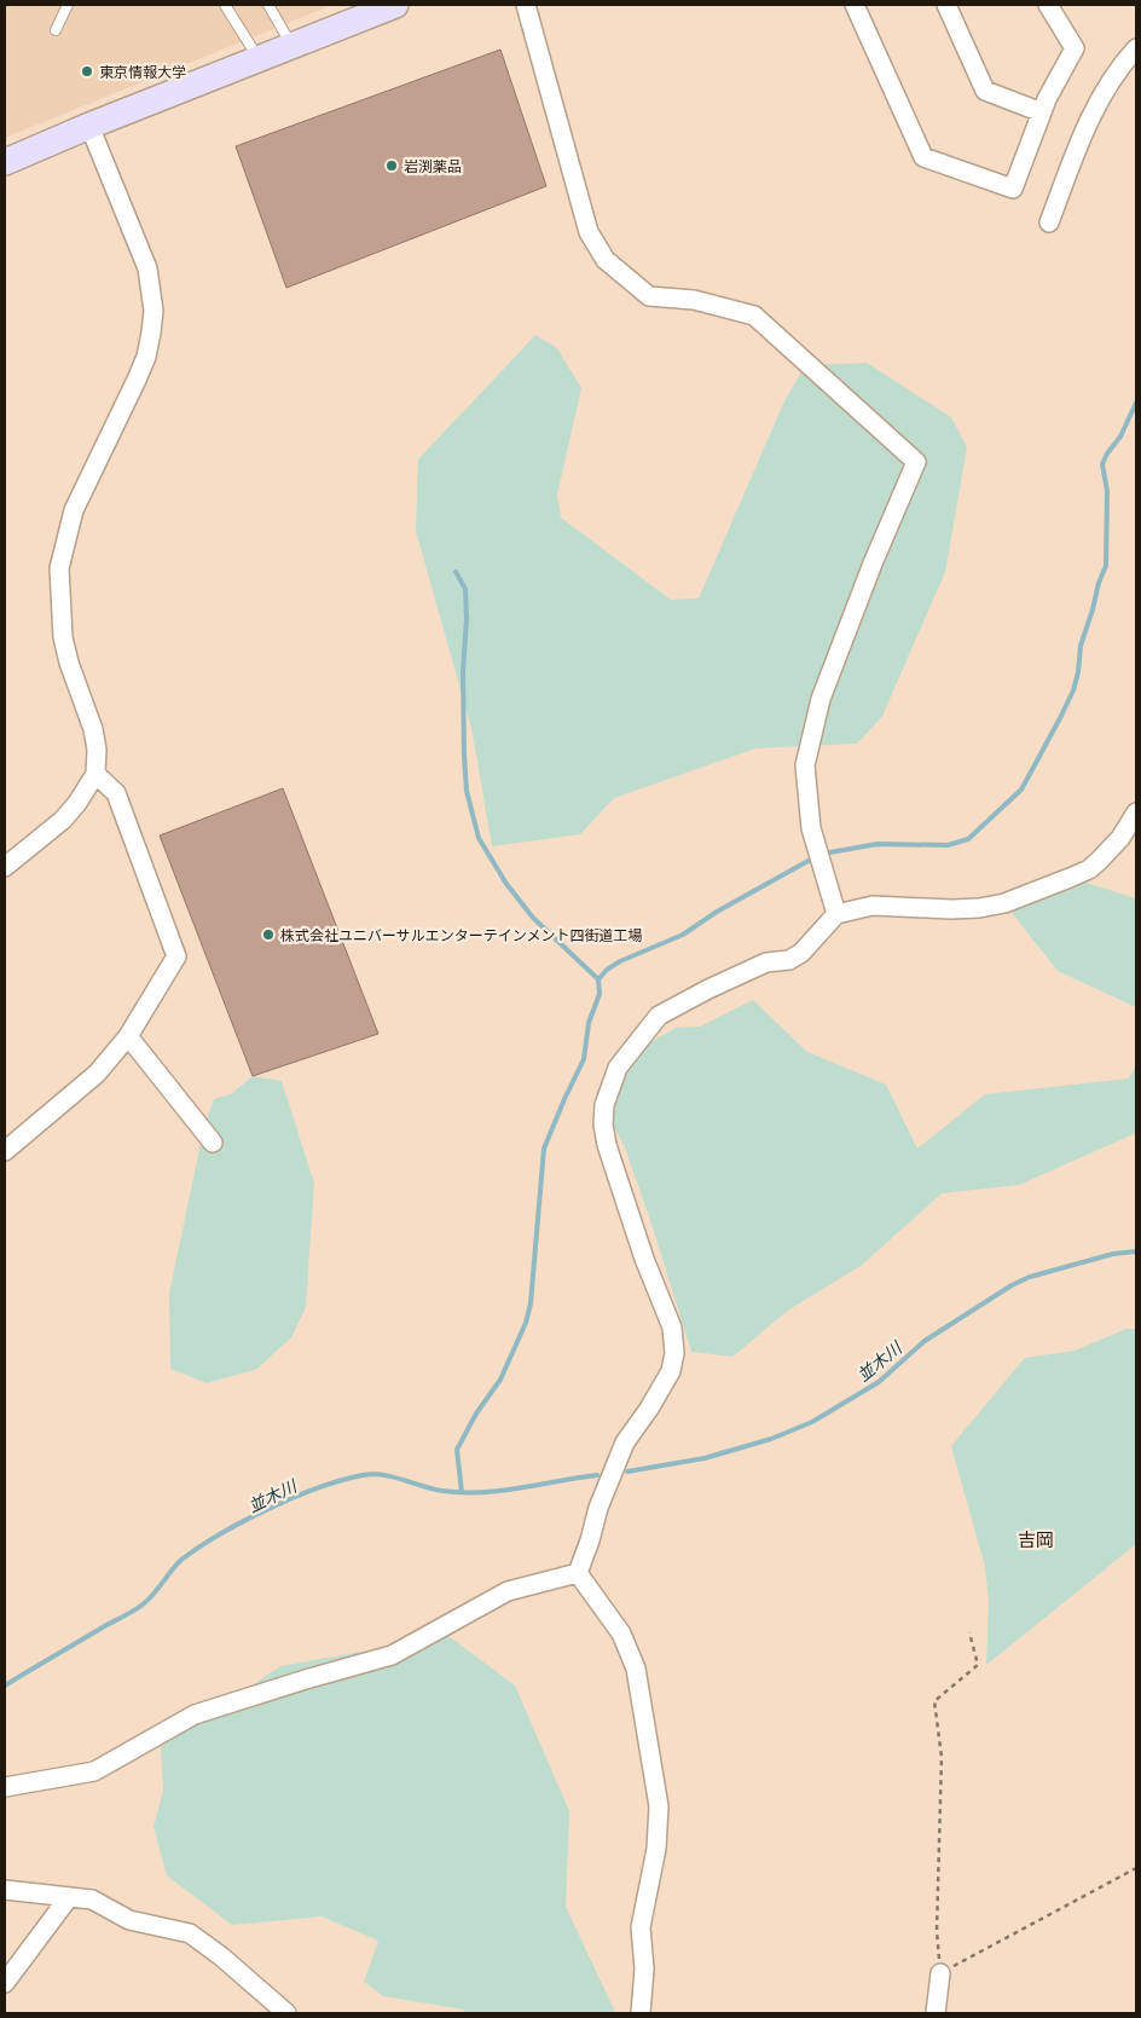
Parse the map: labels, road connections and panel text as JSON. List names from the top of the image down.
{
  "districts": ["吉岡"],
  "water": ["並木川"],
  "places": ["東京情報大学", "岩渕薬品", "株式会社ユニバーサルエンターテインメント四街道工場"]
}
